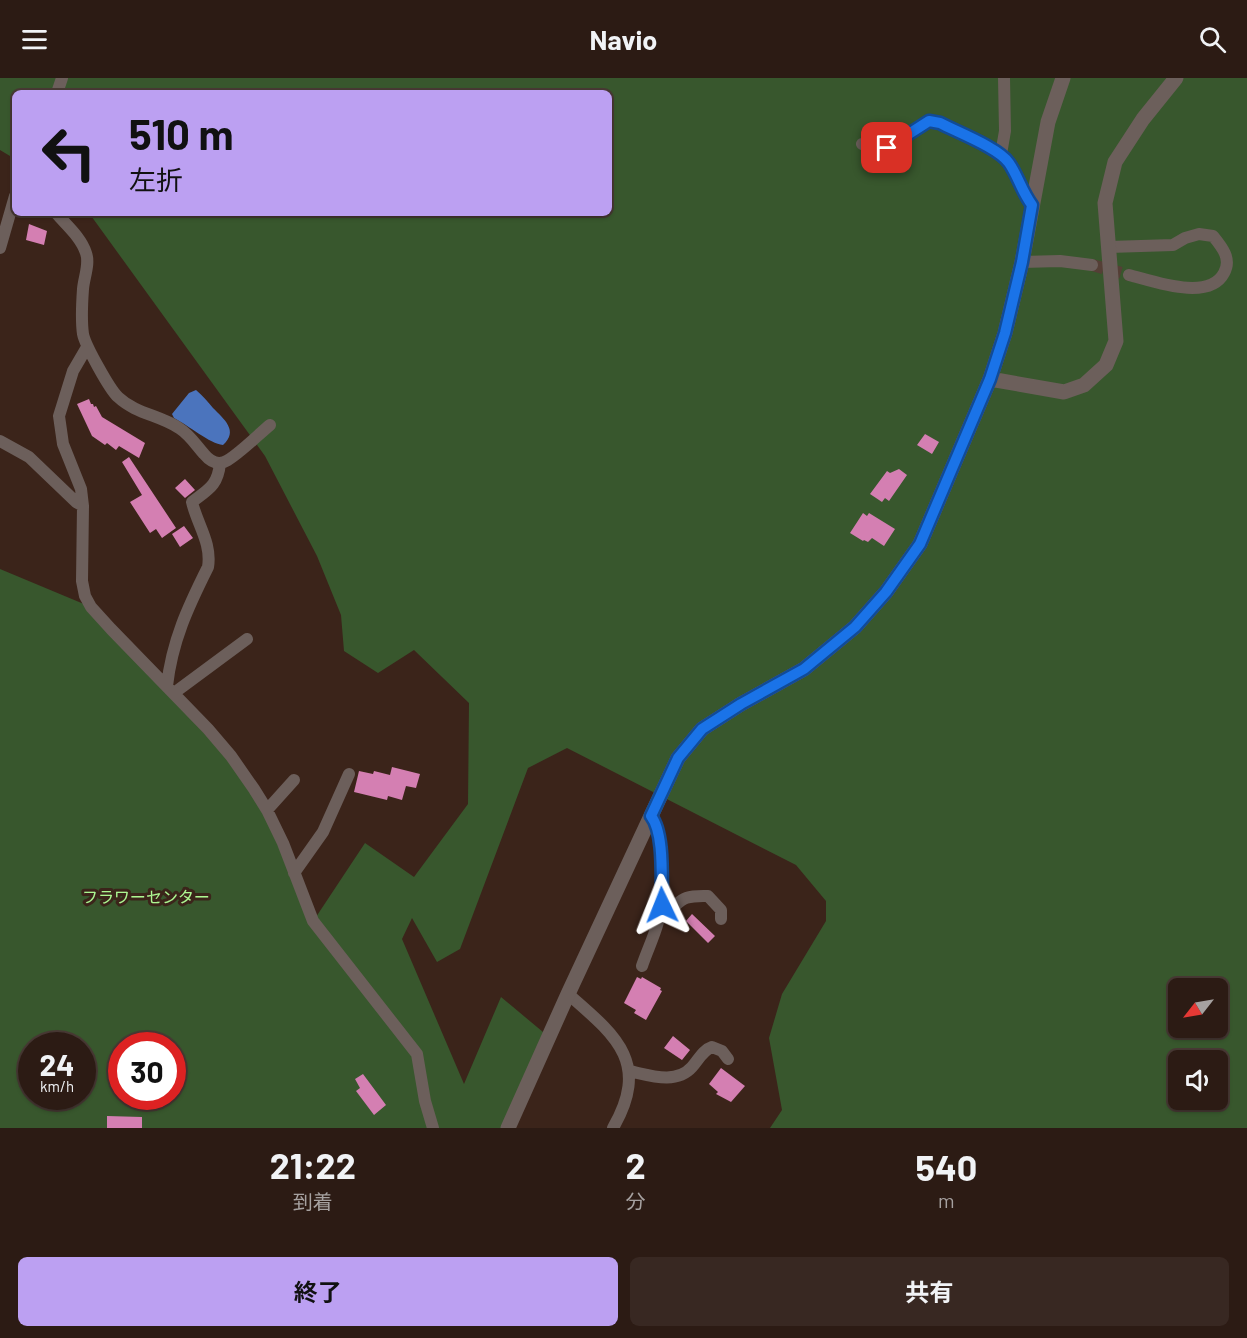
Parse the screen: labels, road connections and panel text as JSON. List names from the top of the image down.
{
  "parks": ["フラワーセンター"],
  "north": "bottom left",
  "page": {
    "header": "Navio",
    "turn": ["510 m", "左折"],
    "speed": "24 km/h",
    "limit": "30",
    "eta": [
      "21:22",
      "到着",
      "2",
      "分",
      "540",
      "m"
    ],
    "buttons": ["終了", "共有"]
  }
}
